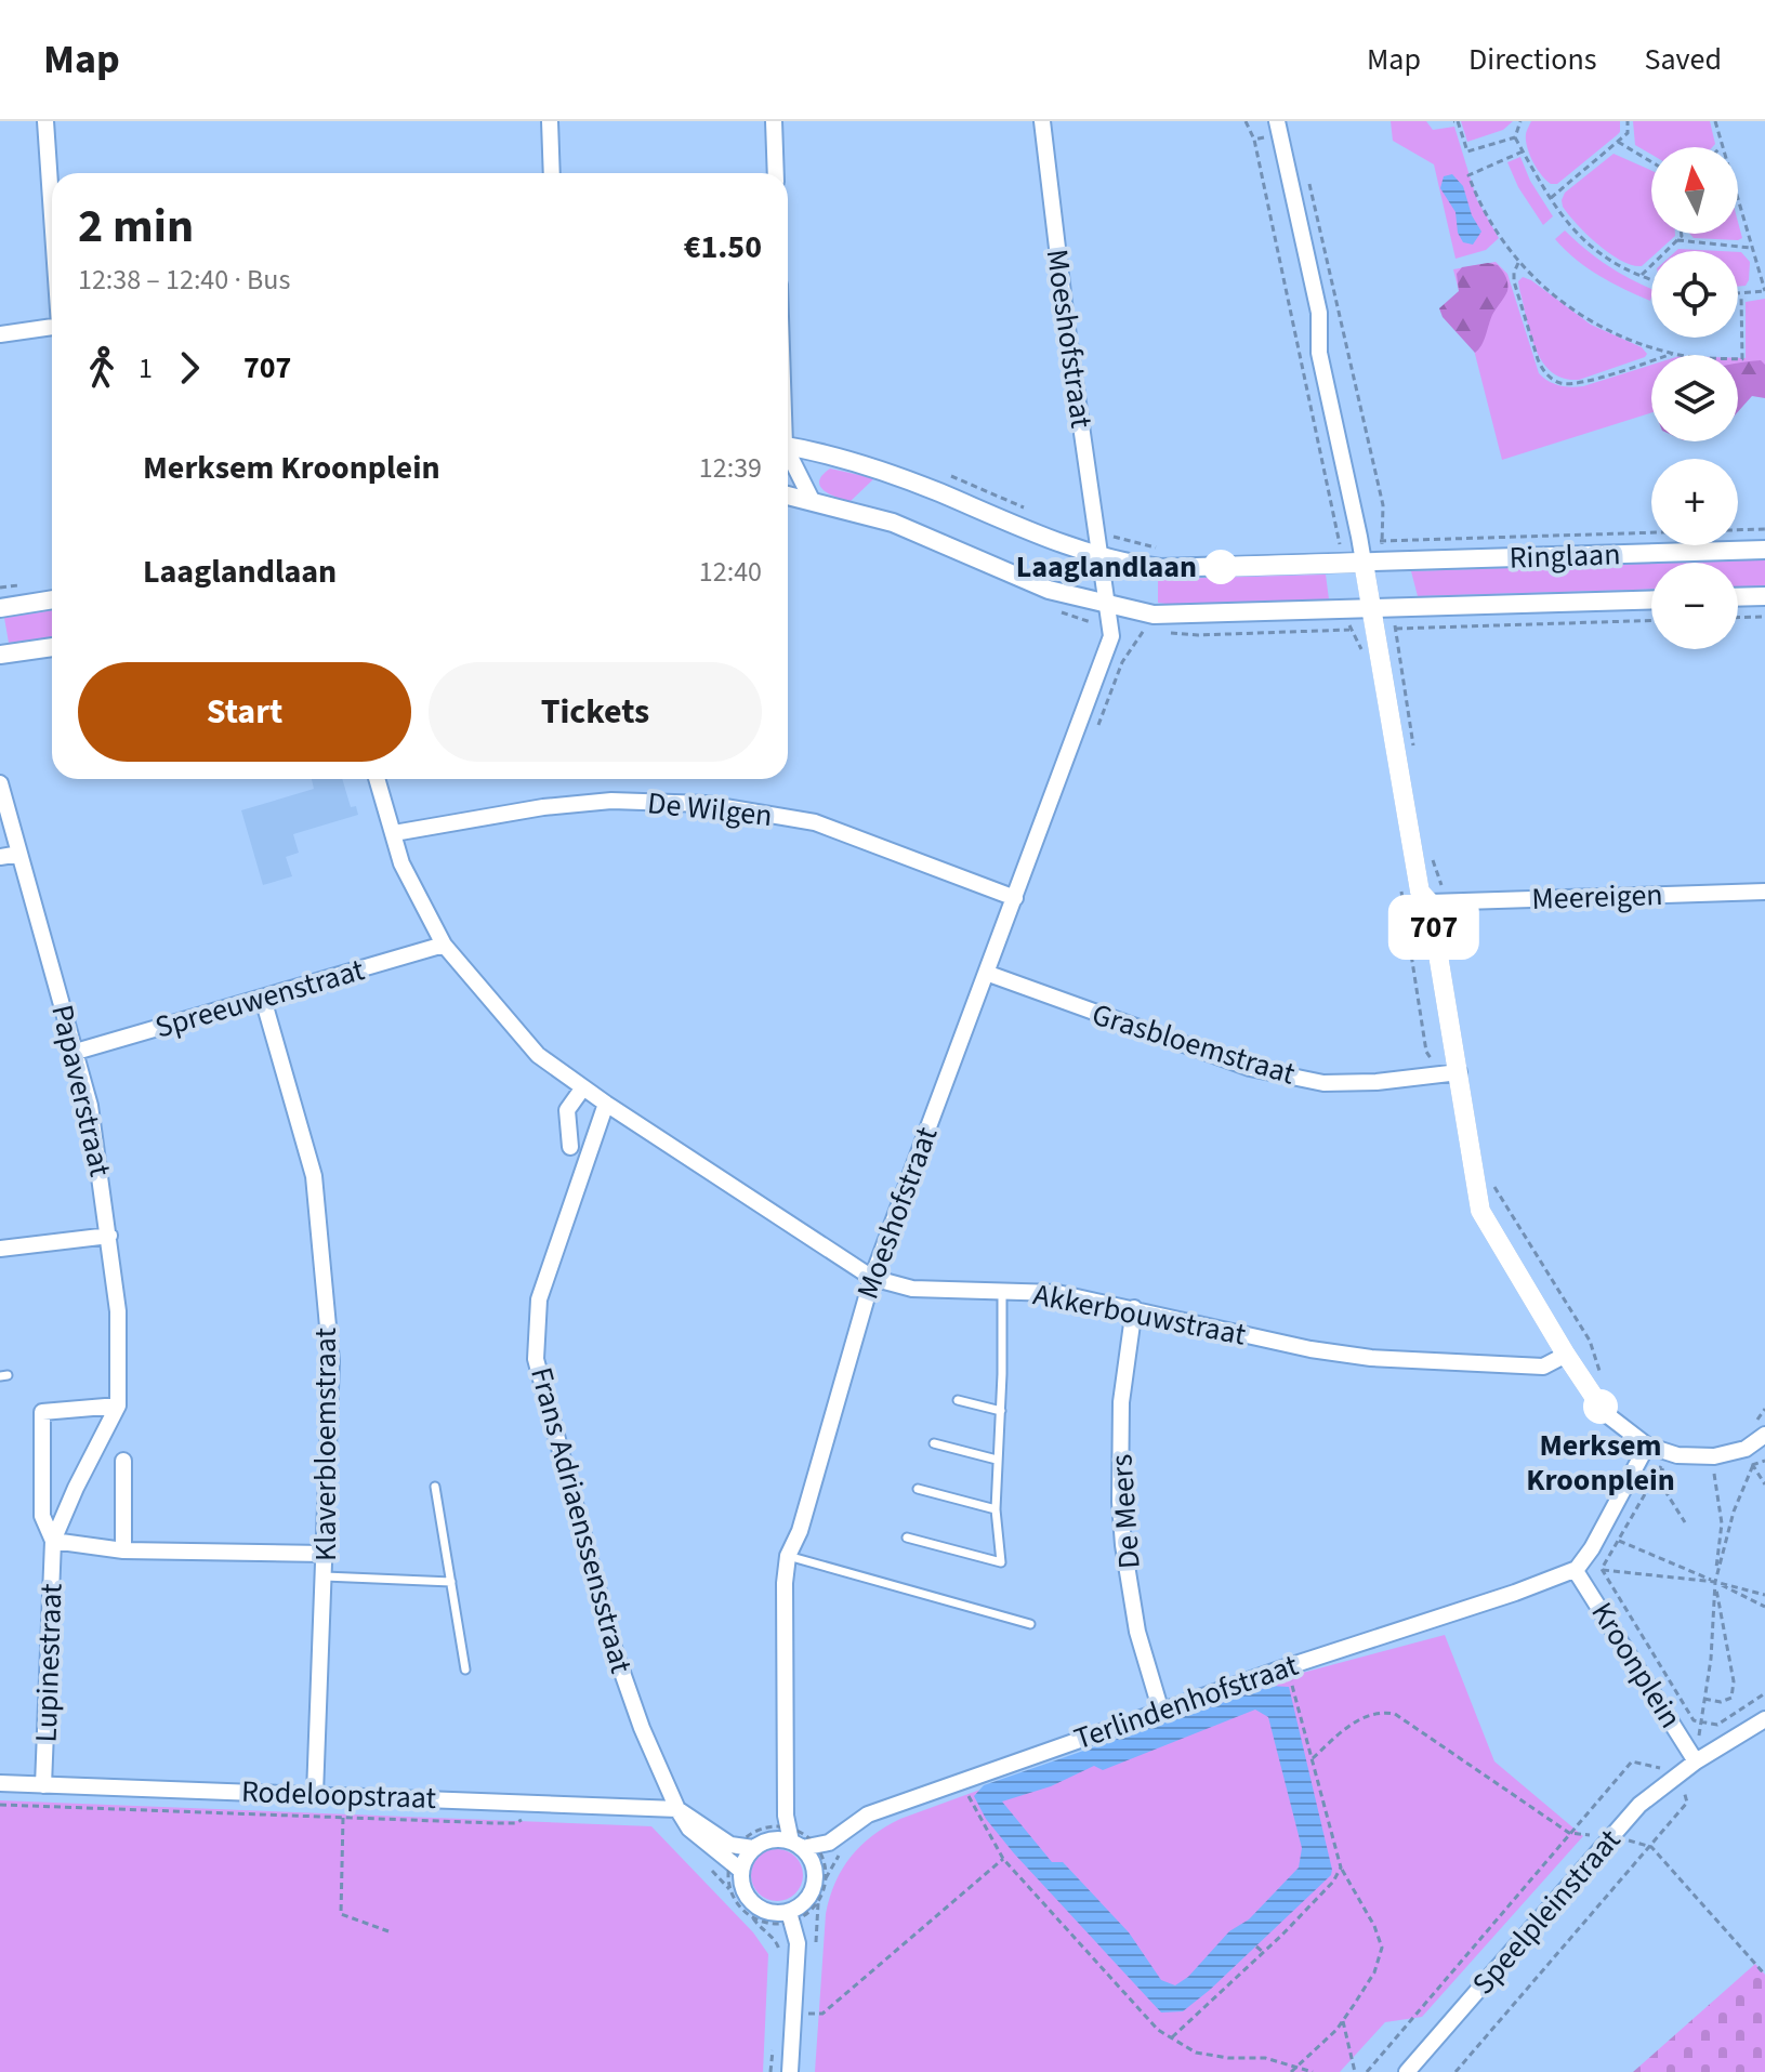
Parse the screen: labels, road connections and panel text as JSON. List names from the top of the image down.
{
  "streets": {
    "street": [
      "Moeshofstraat",
      "Ringlaan",
      "De Wilgen",
      "Meereigen",
      "Spreeuwenstraat",
      "Grasbloemstraat",
      "Papaverstraat",
      "Akkerbouwstraat",
      "Klaverbloemstraat",
      "De Meers",
      "Frans Adriaenssensstraat",
      "Lupinestraat",
      "Kroonplein",
      "Terlindenhofstraat",
      "Rodeloopstraat",
      "Speelpleinstraat"
    ]
  },
  "crossings": [
    ["Moeshofstraat", "Ringlaan"],
    ["Moeshofstraat", "De Wilgen"],
    ["Moeshofstraat", "Grasbloemstraat"],
    ["Moeshofstraat", "Akkerbouwstraat"],
    ["Moeshofstraat", "Frans Adriaenssensstraat"],
    ["Moeshofstraat", "Terlindenhofstraat"],
    ["Spreeuwenstraat", "Papaverstraat"],
    ["Spreeuwenstraat", "Klaverbloemstraat"],
    ["Akkerbouwstraat", "De Meers"],
    ["Akkerbouwstraat", "Frans Adriaenssensstraat"],
    ["Klaverbloemstraat", "Rodeloopstraat"],
    ["De Meers", "Terlindenhofstraat"],
    ["Frans Adriaenssensstraat", "Terlindenhofstraat"],
    ["Frans Adriaenssensstraat", "Rodeloopstraat"],
    ["Lupinestraat", "Rodeloopstraat"],
    ["Kroonplein", "Terlindenhofstraat"],
    ["Kroonplein", "Speelpleinstraat"]
  ],
  "places": ["Laaglandlaan", "Merksem Kroonplein"],
  "lines": ["bus line 707"],
  "north": "top",
  "page": {
    "header": "Map",
    "nav": ["Map", "Directions", "Saved"],
    "on_map": "707",
    "map_buttons": ["+", "−"],
    "heading": ["2 min", "12:38 – 12:40 · Bus", "€1.50"],
    "legs": ["1", "707"],
    "list": [
      {
        "name": "Merksem Kroonplein",
        "value": "12:39"
      },
      {
        "name": "Laaglandlaan",
        "value": "12:40"
      }
    ],
    "buttons": ["Start", "Tickets"]
  }
}
